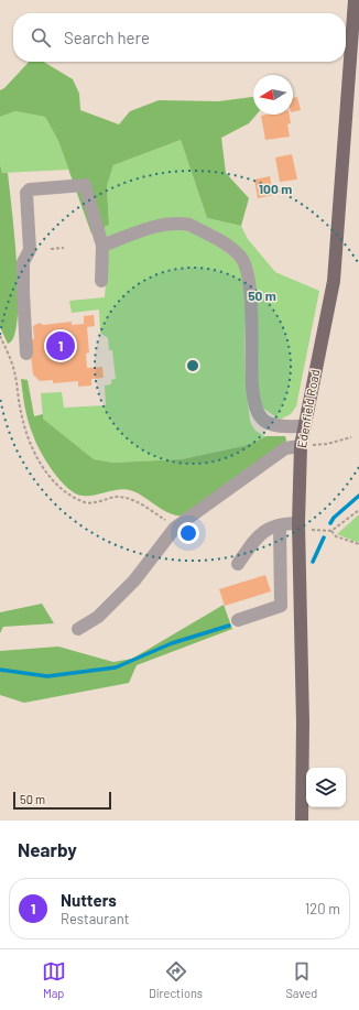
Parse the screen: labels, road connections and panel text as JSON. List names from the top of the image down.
{
  "streets": {
    "main road": ["Edenfield Road"]
  },
  "scale_bar": "50 m",
  "north": "left",
  "page": {
    "search": "Search here",
    "pins": "1",
    "scale": "50 m",
    "heading": "Nearby",
    "list": [
      {
        "mark": "1",
        "name": "Nutters",
        "note": "Restaurant",
        "value": "120 m"
      }
    ],
    "nav": ["Map", "Directions", "Saved"]
  },
  "rings": ["100 m", "50 m"]
}
